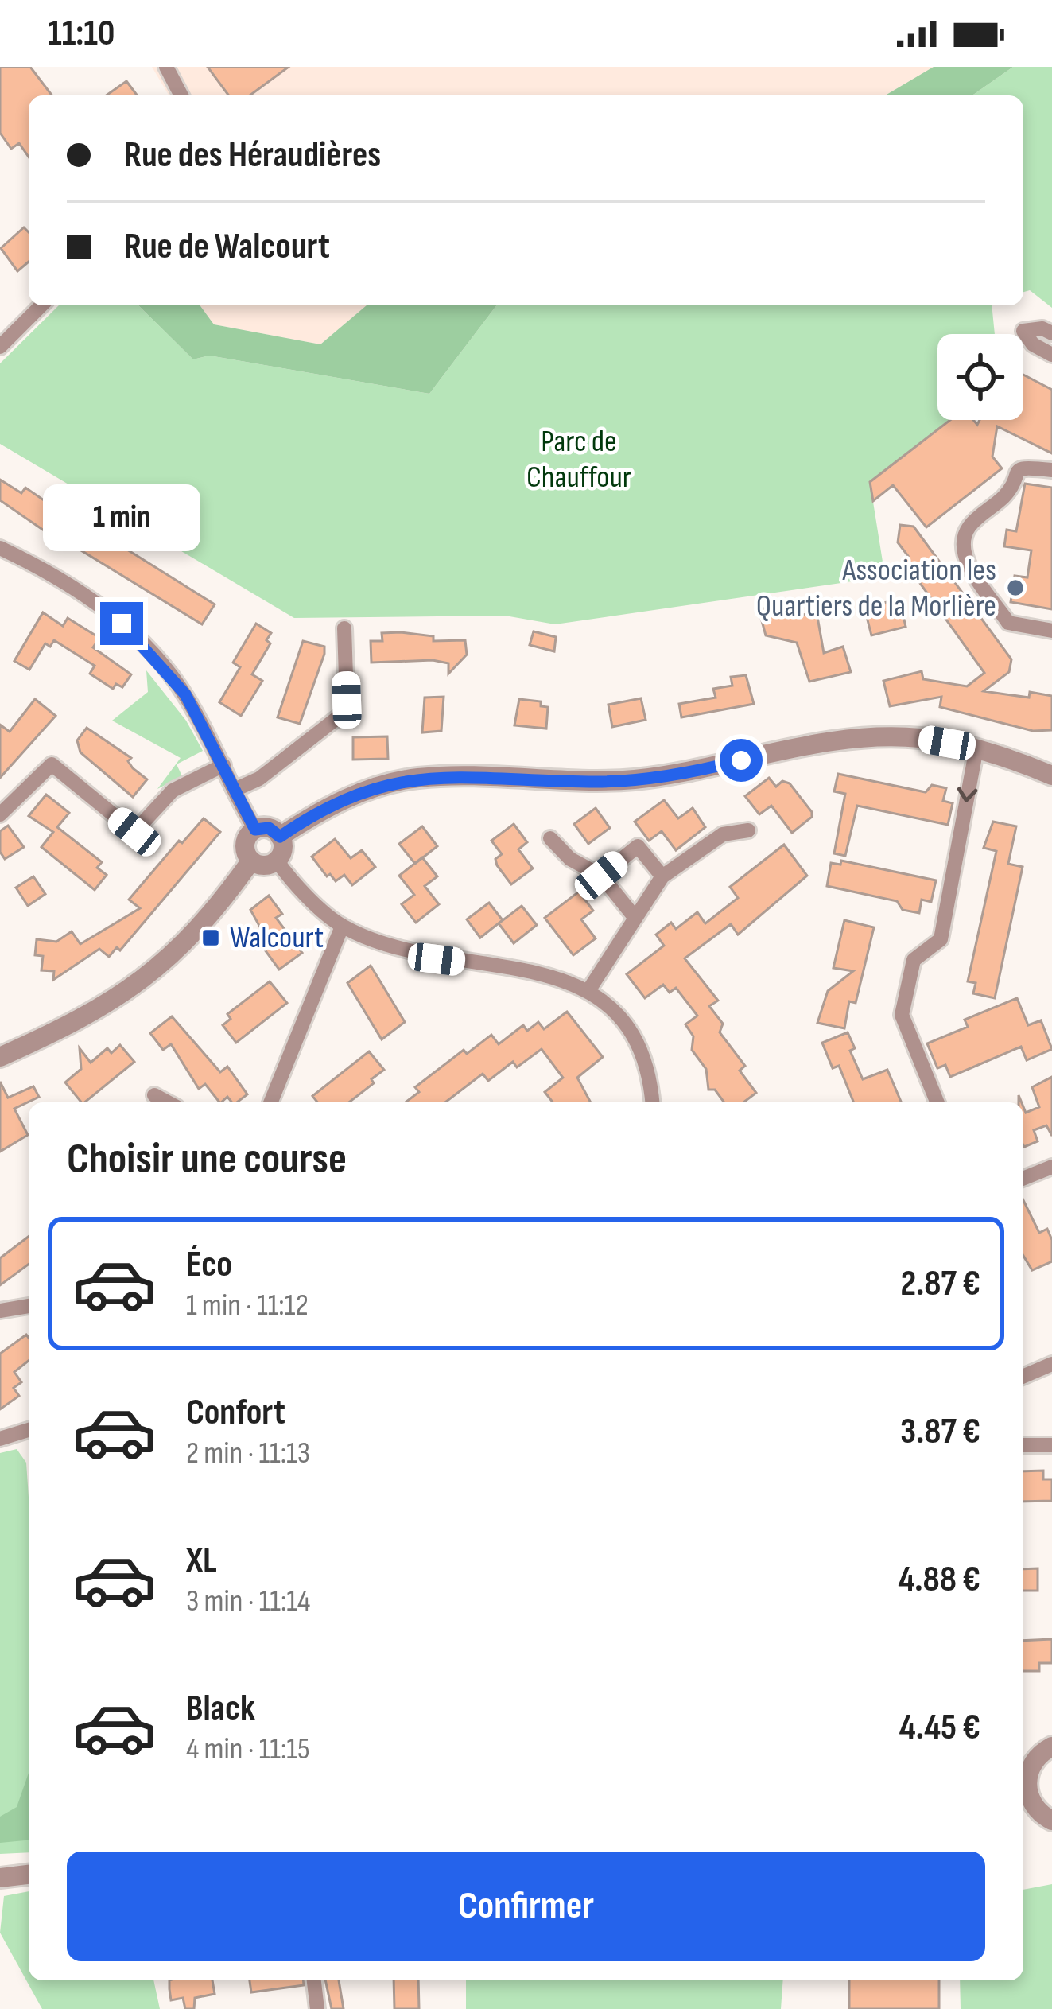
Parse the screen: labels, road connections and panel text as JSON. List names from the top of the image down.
{
  "parks": ["Parc de Chauffour"],
  "places": {
    "other": ["Association les Quartiers de la Morlière"],
    "transit": ["Walcourt"]
  },
  "page": {
    "status": "11:10",
    "banner": ["Rue des Héraudières", "Rue de Walcourt"],
    "bubble": "1 min",
    "heading": "Choisir une course",
    "list": [
      {
        "name": "Éco",
        "note": "1 min · 11:12",
        "value": "2.87 €"
      },
      {
        "name": "Confort",
        "note": "2 min · 11:13",
        "value": "3.87 €"
      },
      {
        "name": "XL",
        "note": "3 min · 11:14",
        "value": "4.88 €"
      },
      {
        "name": "Black",
        "note": "4 min · 11:15",
        "value": "4.45 €"
      }
    ],
    "buttons": "Confirmer"
  }
}
